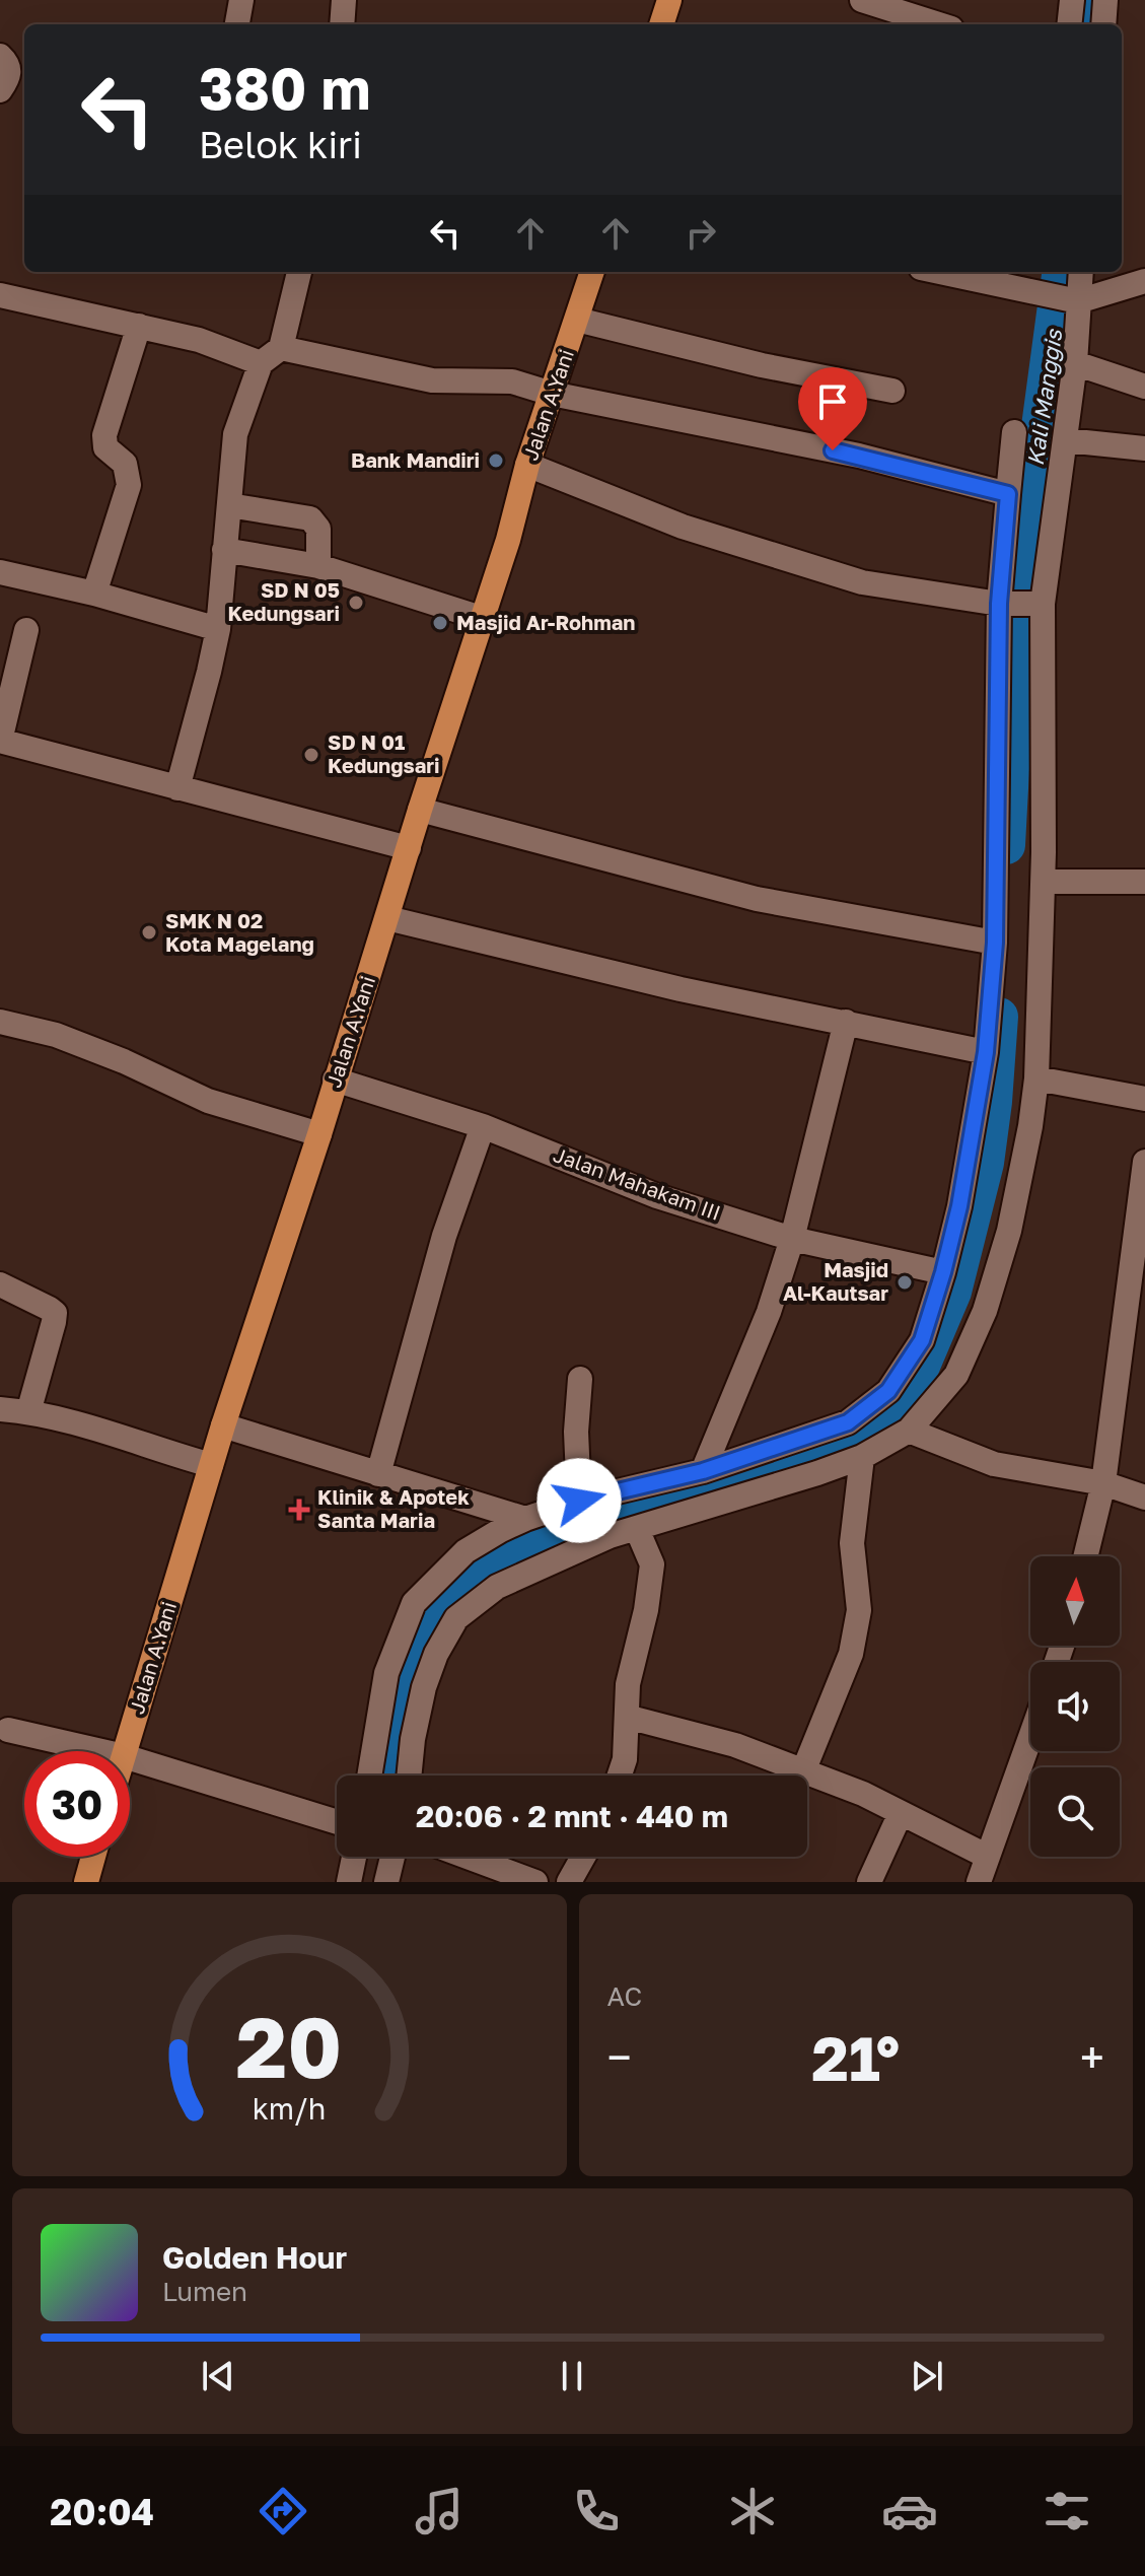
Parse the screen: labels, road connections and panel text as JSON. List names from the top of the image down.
{
  "streets": {
    "highway": ["Jalan A.Yani"],
    "street": ["Jalan Mahakam III"]
  },
  "crossings": [
    ["Jalan A.Yani", "Jalan Mahakam III"]
  ],
  "water": ["Kali Manggis"],
  "places": {
    "other": [
      "Bank Mandiri",
      "SD N 05 Kedungsari",
      "Masjid Ar-Rohman",
      "SD N 01 Kedungsari",
      "SMK N 02 Kota Magelang",
      "Masjid Al-Kautsar"
    ],
    "health": ["Klinik & Apotek Santa Maria"]
  },
  "north": "top",
  "page": {
    "turn": ["380 m", "Belok kiri"],
    "limit": "30",
    "trip": "20:06 · 2 mnt · 440 m",
    "tile": "AC",
    "heat": ["−", "21°", "+"],
    "song": ["Golden Hour", "Lumen"],
    "tabs": "20:04",
    "gauge": ["20", "km/h"]
  }
}
